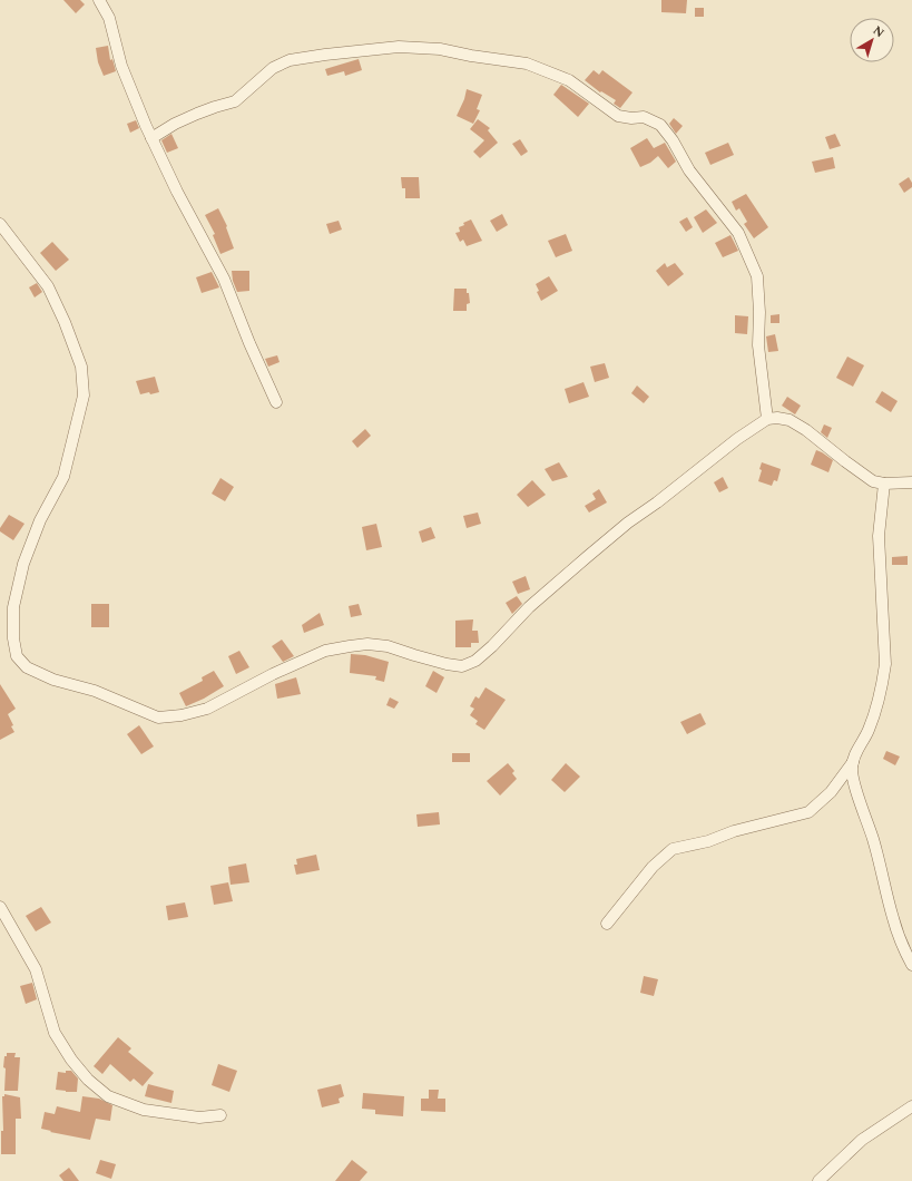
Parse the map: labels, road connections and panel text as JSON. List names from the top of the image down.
{
  "north": "top right"
}
